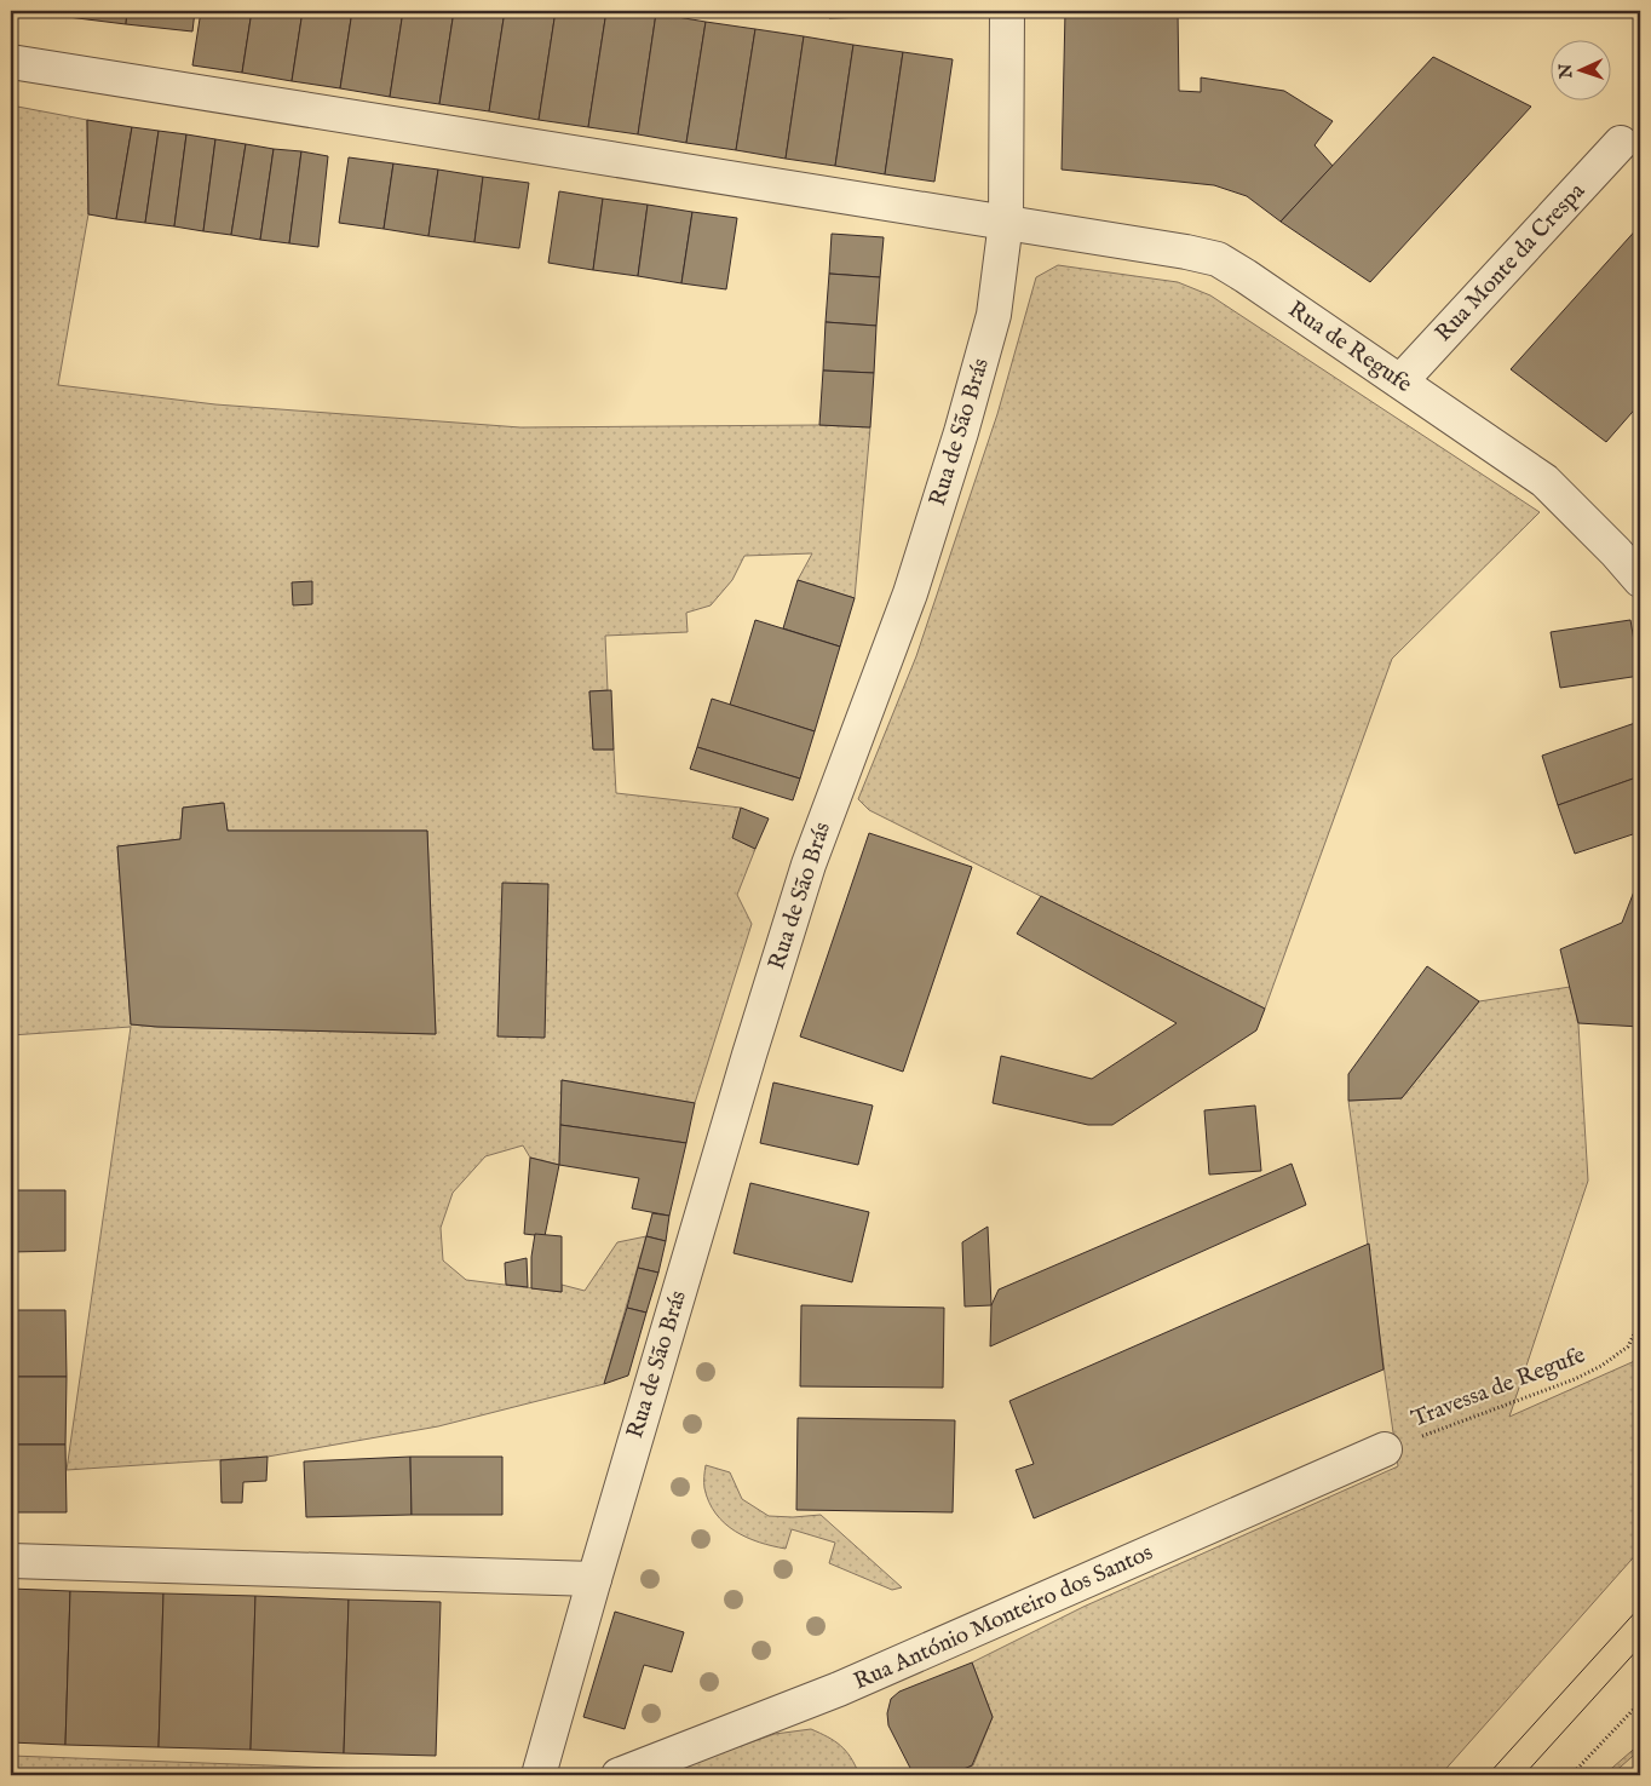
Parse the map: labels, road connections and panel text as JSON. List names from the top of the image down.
{
  "streets": {
    "street": [
      "Rua Monte da Crespa",
      "Rua de Regufe",
      "Rua de São Brás",
      "Rua António Monteiro dos Santos"
    ],
    "path": ["Travessa de Regufe"]
  },
  "crossings": [
    ["Rua Monte da Crespa", "Rua de Regufe"],
    ["Rua de Regufe", "Rua de São Brás"],
    ["Travessa de Regufe", "Rua António Monteiro dos Santos"]
  ],
  "north": "left"
}
